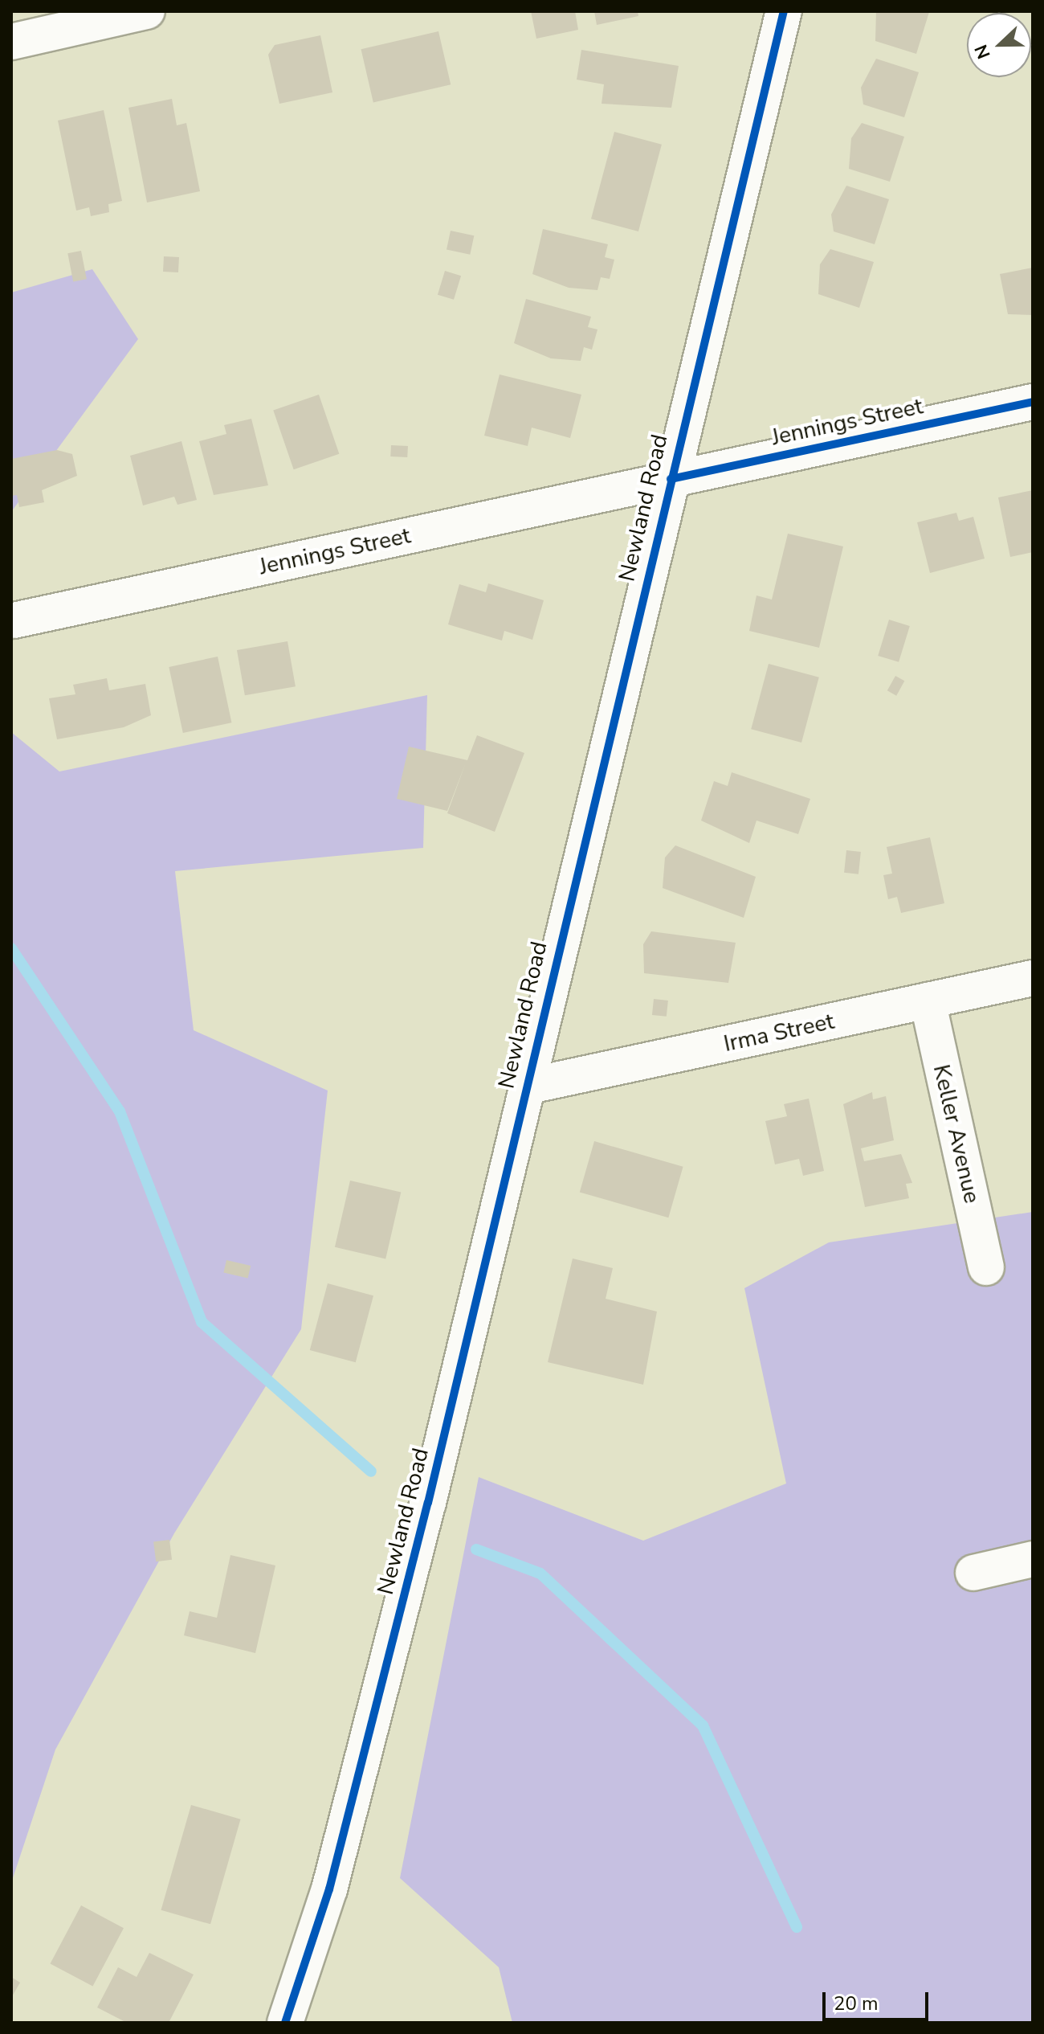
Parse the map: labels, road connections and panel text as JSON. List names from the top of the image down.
{
  "streets": {
    "street": [
      "Jennings Street",
      "Newland Road",
      "Irma Street",
      "Keller Avenue"
    ]
  },
  "crossings": [
    ["Jennings Street", "Newland Road"],
    ["Newland Road", "Irma Street"],
    ["Irma Street", "Keller Avenue"]
  ],
  "scale_bar": "20 m",
  "north": "left"
}
